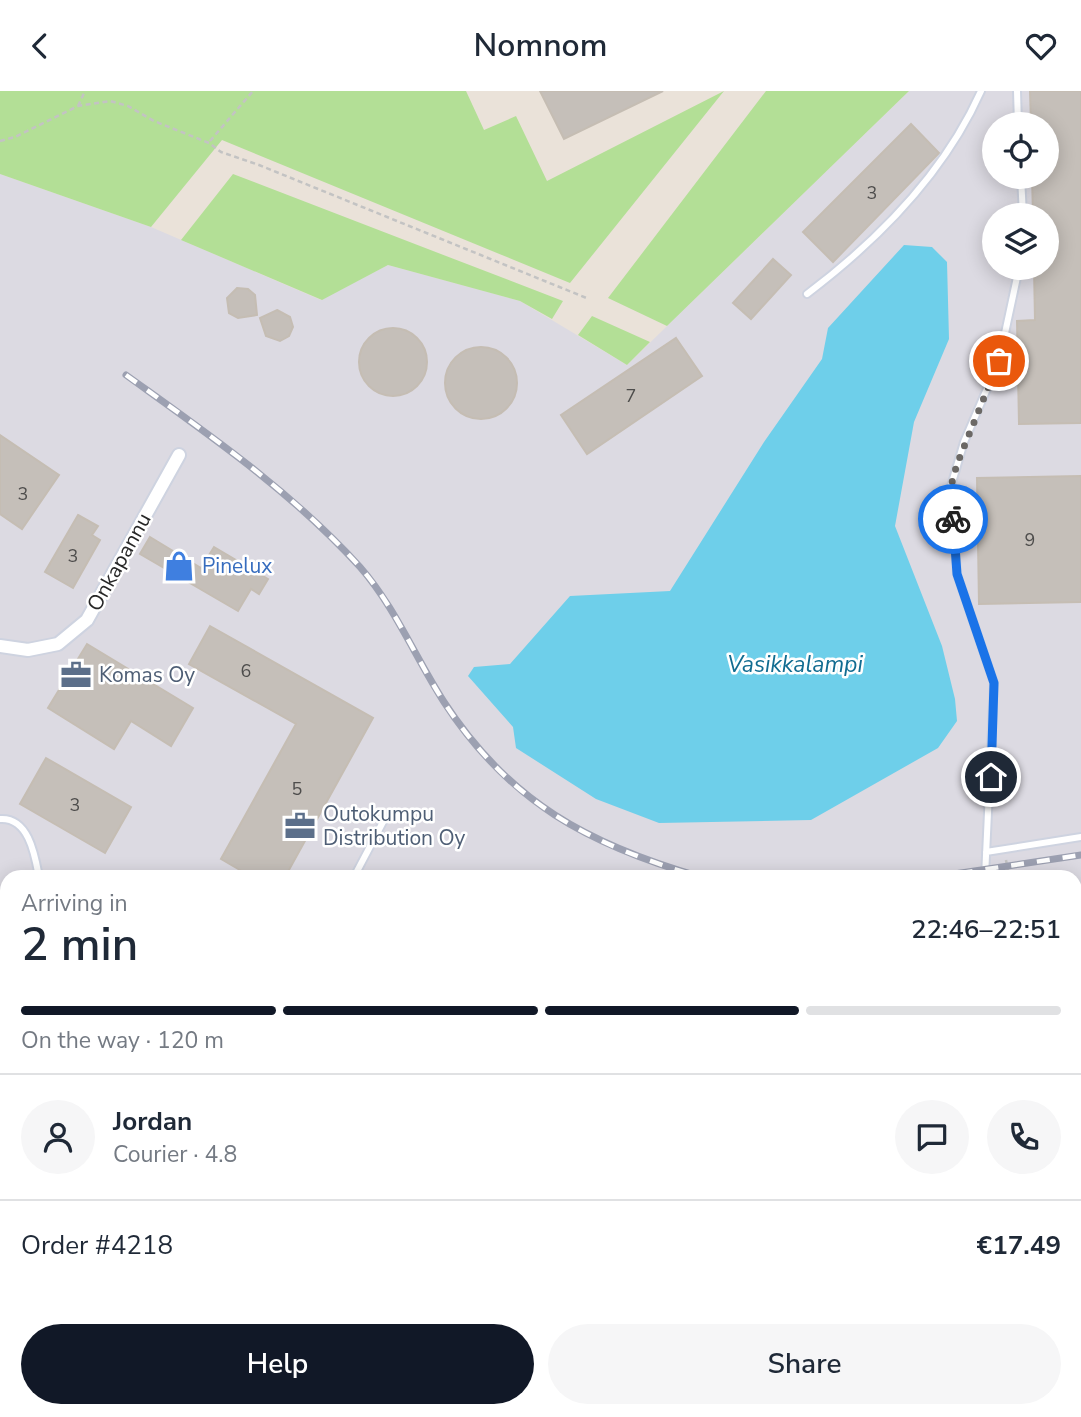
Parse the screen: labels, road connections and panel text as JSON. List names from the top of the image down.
{
  "streets": {
    "street": ["Onkapannu"]
  },
  "water": ["Vasikkalampi"],
  "places": {
    "shop": ["Pinelux"],
    "office": ["Komas Oy", "Outokumpu Distribution Oy"]
  },
  "house_numbers": [
    "3",
    "7",
    "3",
    "9",
    "3",
    "6",
    "5",
    "3"
  ],
  "page": {
    "header": "Nomnom",
    "heading": ["2 min", "Arriving in", "22:46–22:51"],
    "panel": [
      "Jordan",
      "Courier · 4.8",
      "Order #4218",
      "€17.49"
    ],
    "bar": "On the way · 120 m",
    "buttons": ["Help", "Share"]
  }
}
